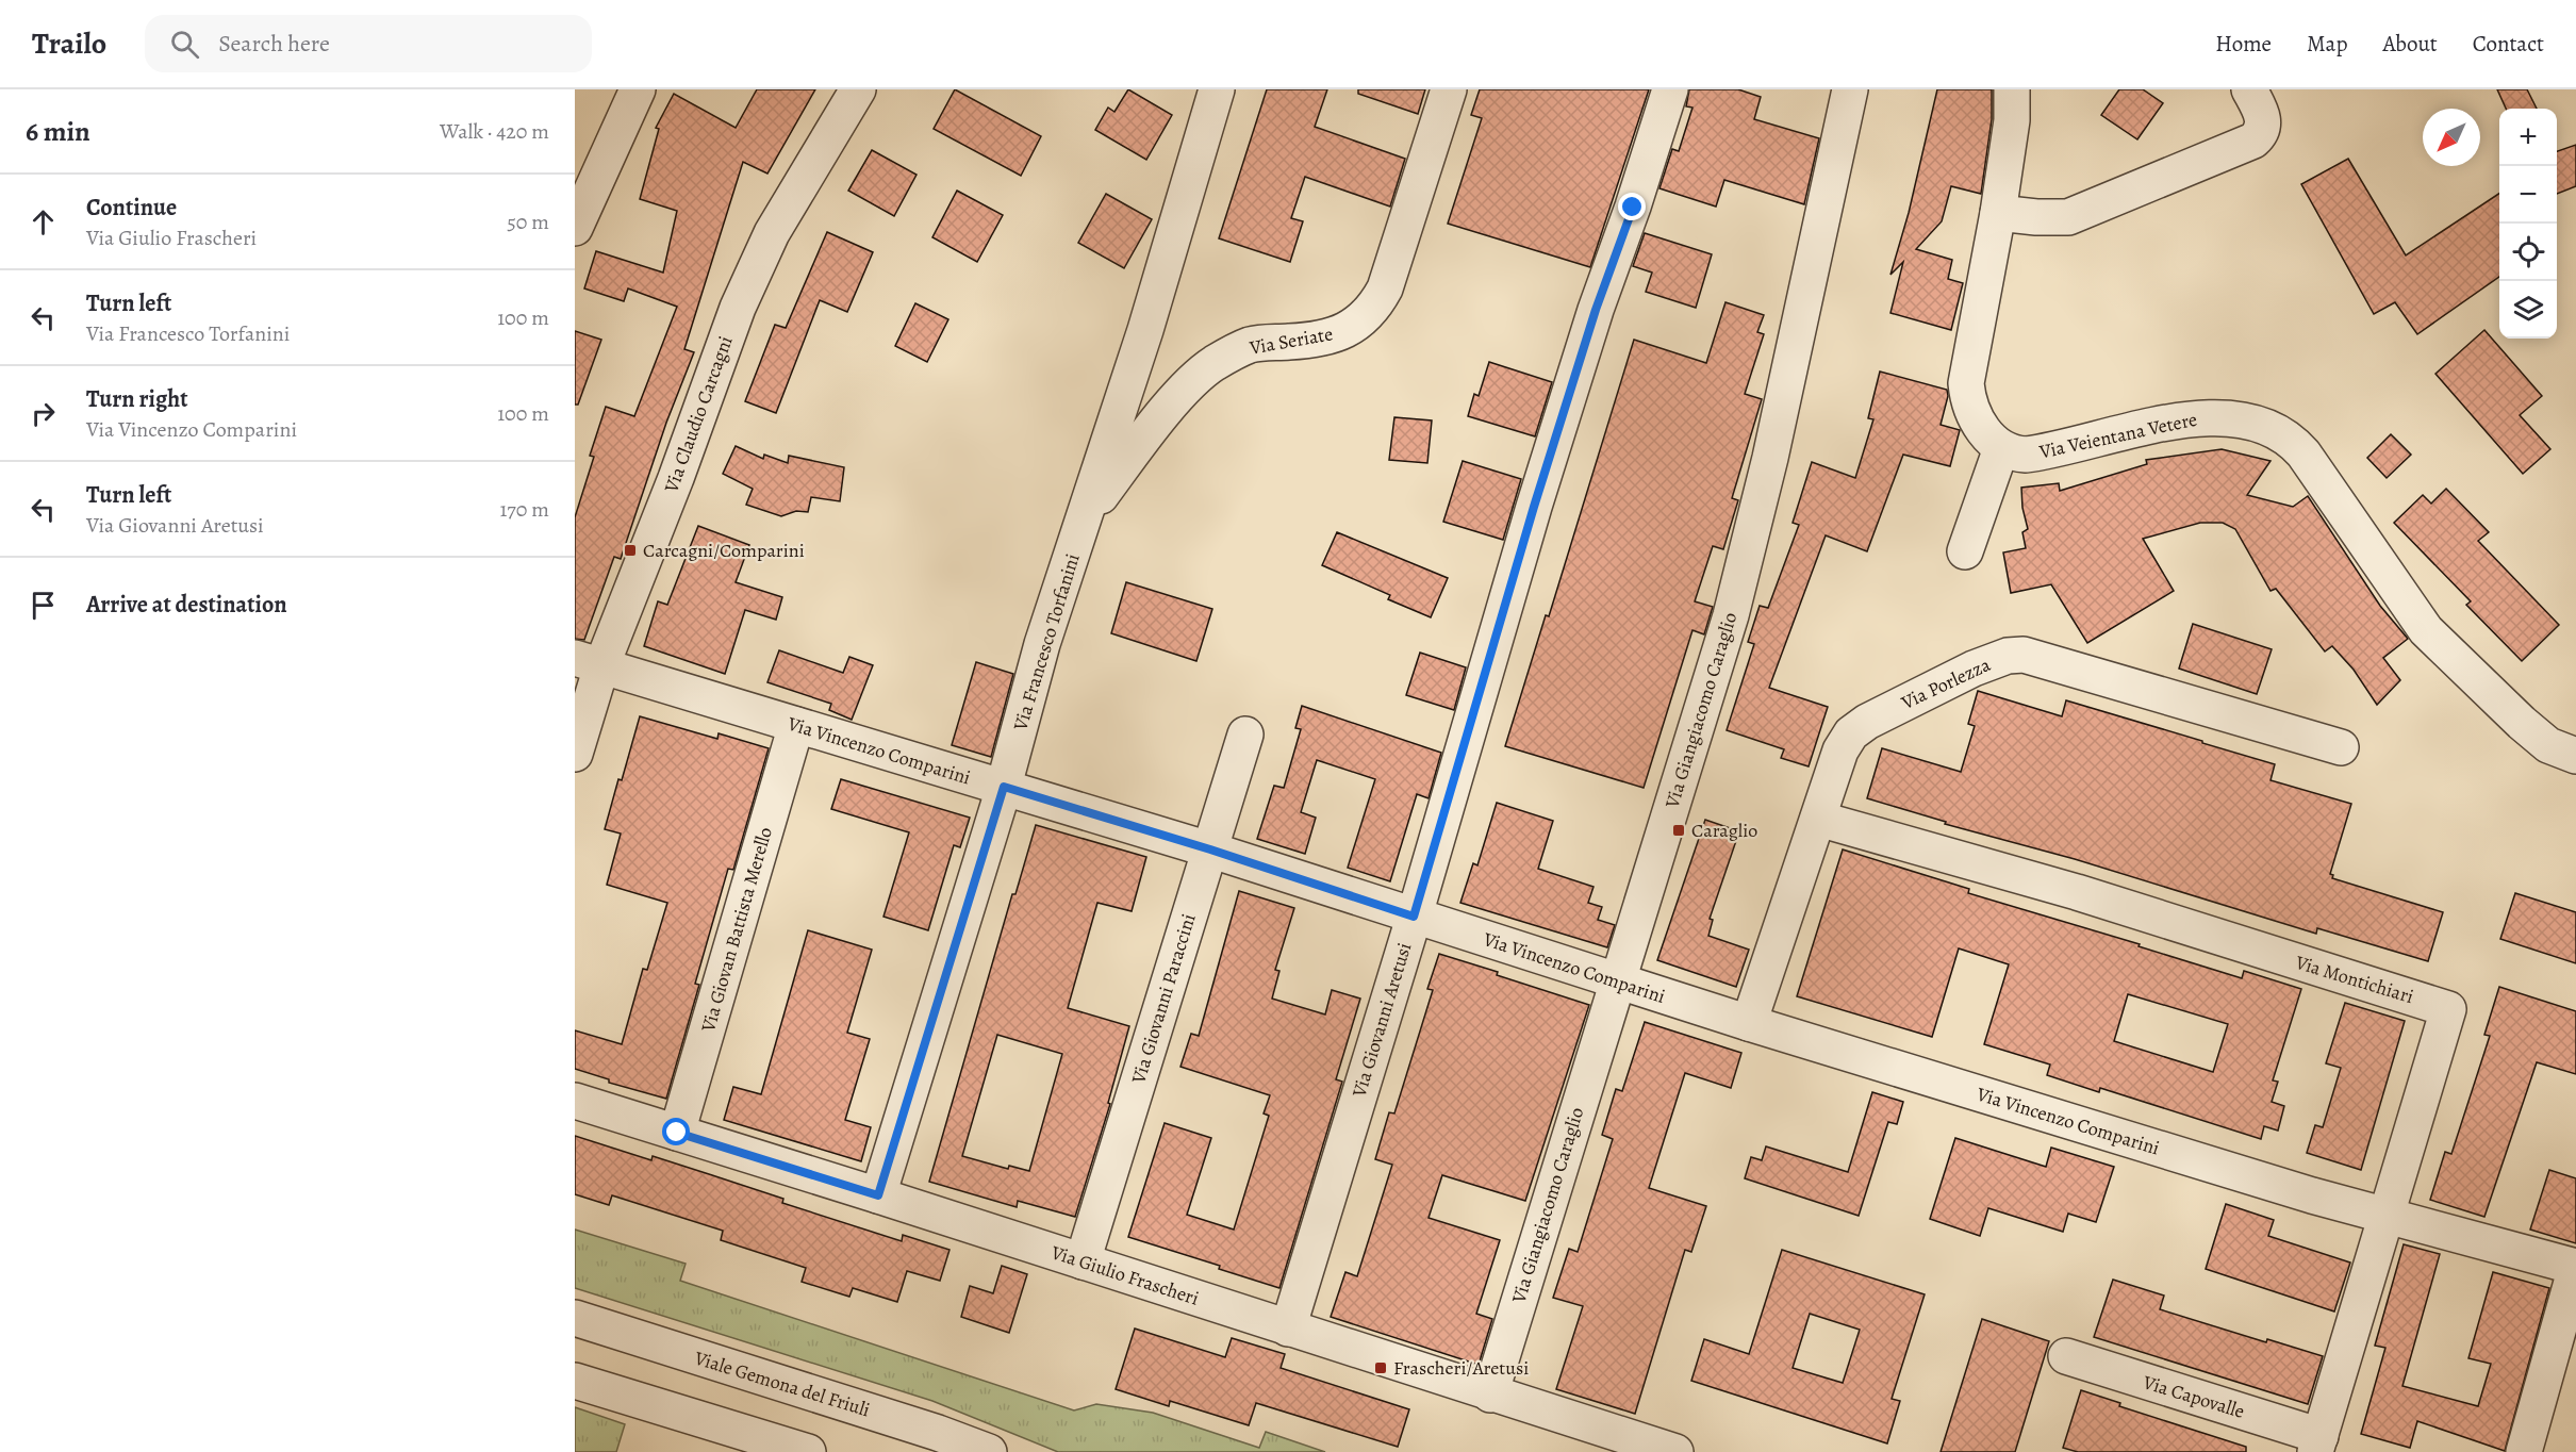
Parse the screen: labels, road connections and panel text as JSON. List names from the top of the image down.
{
  "streets": {
    "street": [
      "Via Seriate",
      "Via Claudio Carcagni",
      "Via Veientana Vetere",
      "Via Francesco Torfanini",
      "Via Porlezza",
      "Via Giangiacomo Caraglio",
      "Via Vincenzo Comparini",
      "Via Giovan Battista Merello",
      "Via Montichiari",
      "Via Giovanni Paraccini",
      "Via Giovanni Aretusi",
      "Via Giulio Frascheri",
      "Viale Gemona del Friuli",
      "Via Capovalle"
    ]
  },
  "crossings": [
    ["Via Seriate", "Via Francesco Torfanini"],
    ["Via Claudio Carcagni", "Via Vincenzo Comparini"],
    ["Via Francesco Torfanini", "Via Vincenzo Comparini"],
    ["Via Francesco Torfanini", "Via Giulio Frascheri"],
    ["Via Porlezza", "Via Vincenzo Comparini"],
    ["Via Porlezza", "Via Montichiari"],
    ["Via Giangiacomo Caraglio", "Via Vincenzo Comparini"],
    ["Via Giangiacomo Caraglio", "Via Giulio Frascheri"],
    ["Via Vincenzo Comparini", "Via Giovan Battista Merello"],
    ["Via Vincenzo Comparini", "Via Montichiari"],
    ["Via Vincenzo Comparini", "Via Giovanni Paraccini"],
    ["Via Vincenzo Comparini", "Via Giovanni Aretusi"],
    ["Via Giovan Battista Merello", "Via Giulio Frascheri"],
    ["Via Montichiari", "Via Capovalle"],
    ["Via Giovanni Paraccini", "Via Giulio Frascheri"],
    ["Via Giovanni Aretusi", "Via Giulio Frascheri"]
  ],
  "places": {
    "transit": ["Carcagni/Comparini", "Caraglio", "Frascheri/Aretusi"]
  },
  "north": "bottom left",
  "page": {
    "header": "Trailo",
    "search": "Search here",
    "nav": [
      "Home",
      "Map",
      "About",
      "Contact"
    ],
    "heading": ["6 min", "Walk · 420 m"],
    "map_buttons": ["+", "−"],
    "list": [
      ["Continue", "Via Giulio Frascheri", "50 m"],
      ["Turn left", "Via Francesco Torfanini", "100 m"],
      ["Turn right", "Via Vincenzo Comparini", "100 m"],
      ["Turn left", "Via Giovanni Aretusi", "170 m"],
      "Arrive at destination"
    ]
  }
}
